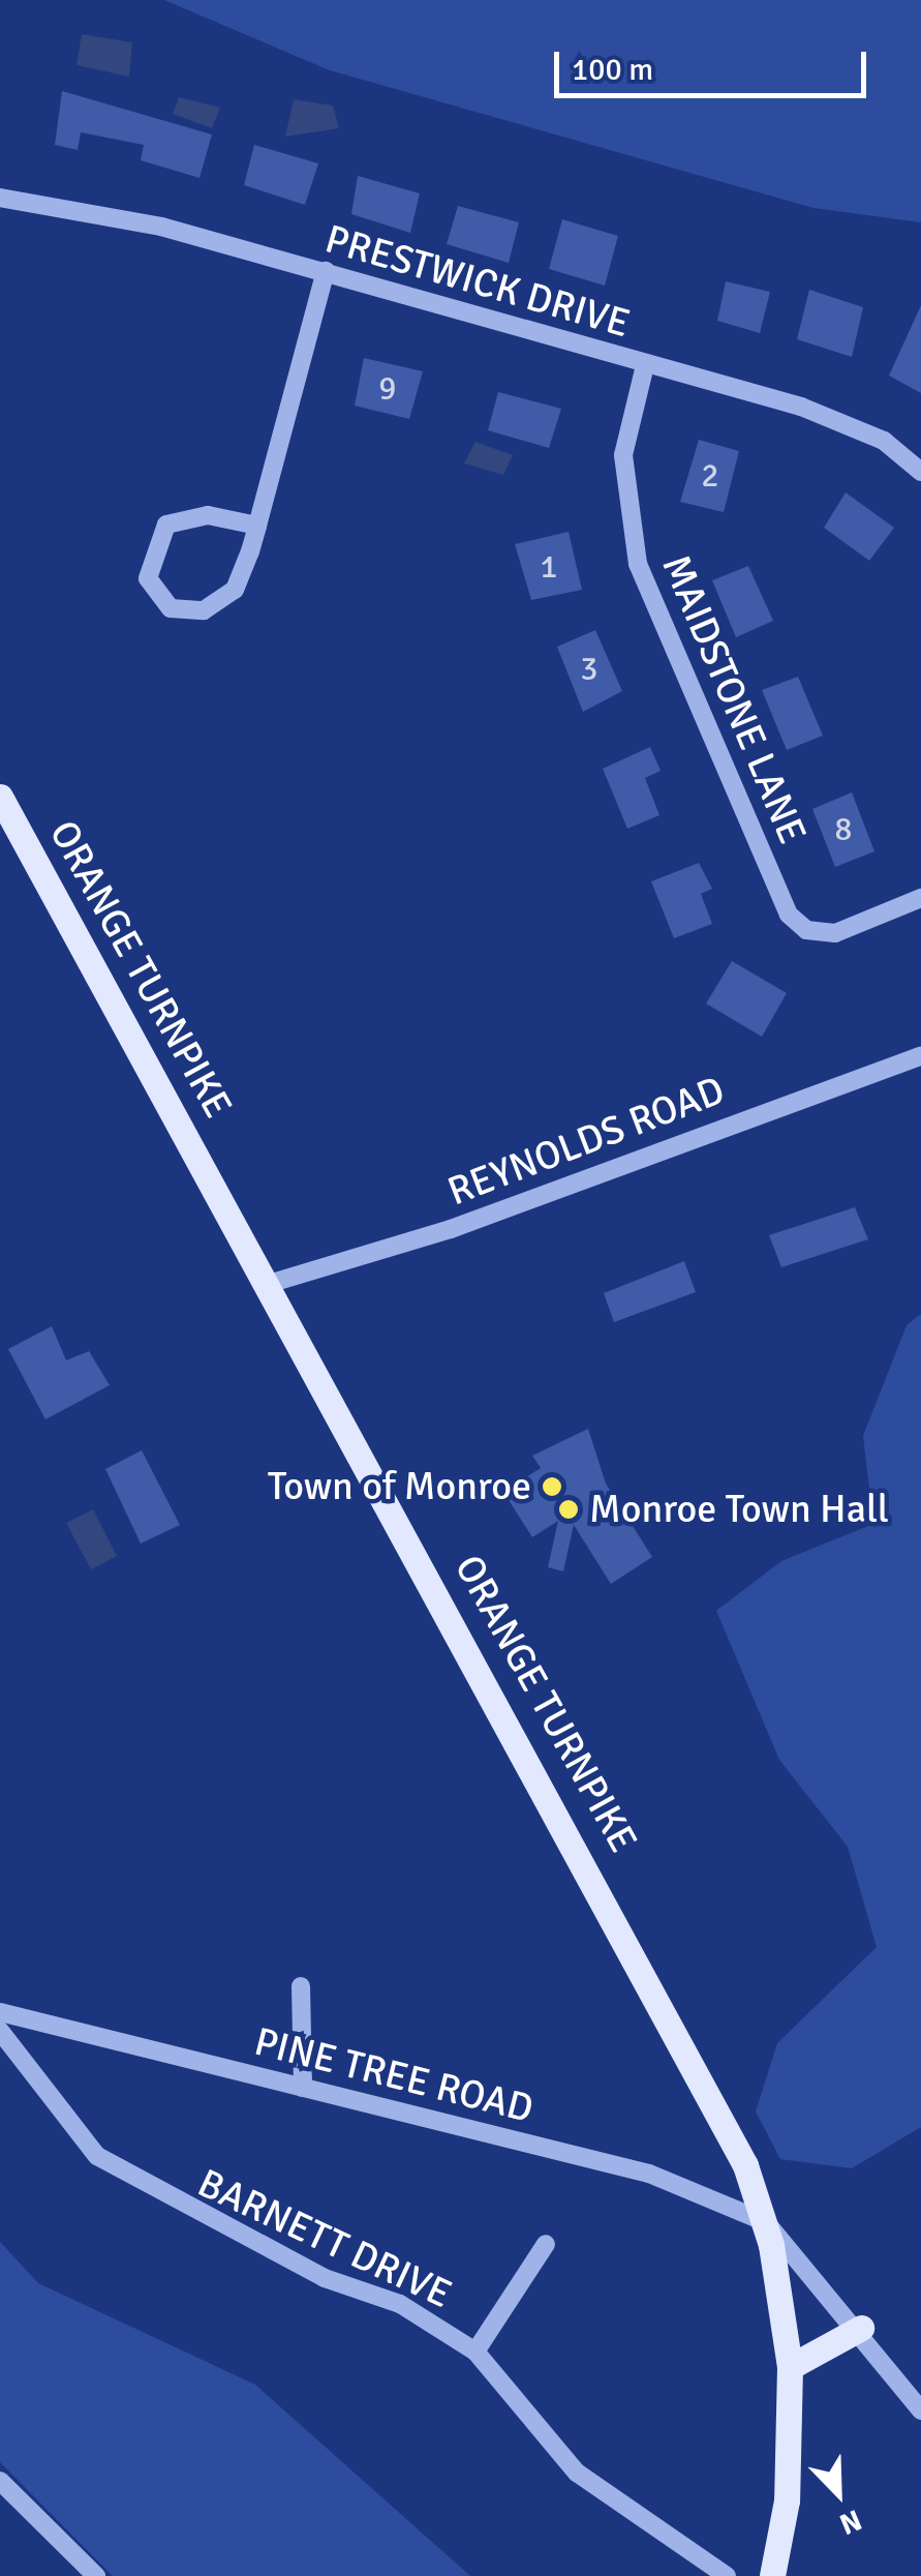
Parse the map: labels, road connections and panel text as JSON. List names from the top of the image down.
{
  "streets": {
    "main road": ["ORANGE TURNPIKE"],
    "street": [
      "PRESTWICK DRIVE",
      "MAIDSTONE LANE",
      "REYNOLDS ROAD",
      "PINE TREE ROAD",
      "BARNETT DRIVE"
    ]
  },
  "crossings": [
    ["PRESTWICK DRIVE", "MAIDSTONE LANE"],
    ["ORANGE TURNPIKE", "REYNOLDS ROAD"],
    ["ORANGE TURNPIKE", "PINE TREE ROAD"]
  ],
  "places": ["Town of Monroe", "Monroe Town Hall"],
  "house_numbers": [
    "9",
    "2",
    "1",
    "3",
    "8"
  ],
  "scale_bar": "100 m",
  "north": "bottom right"
}
